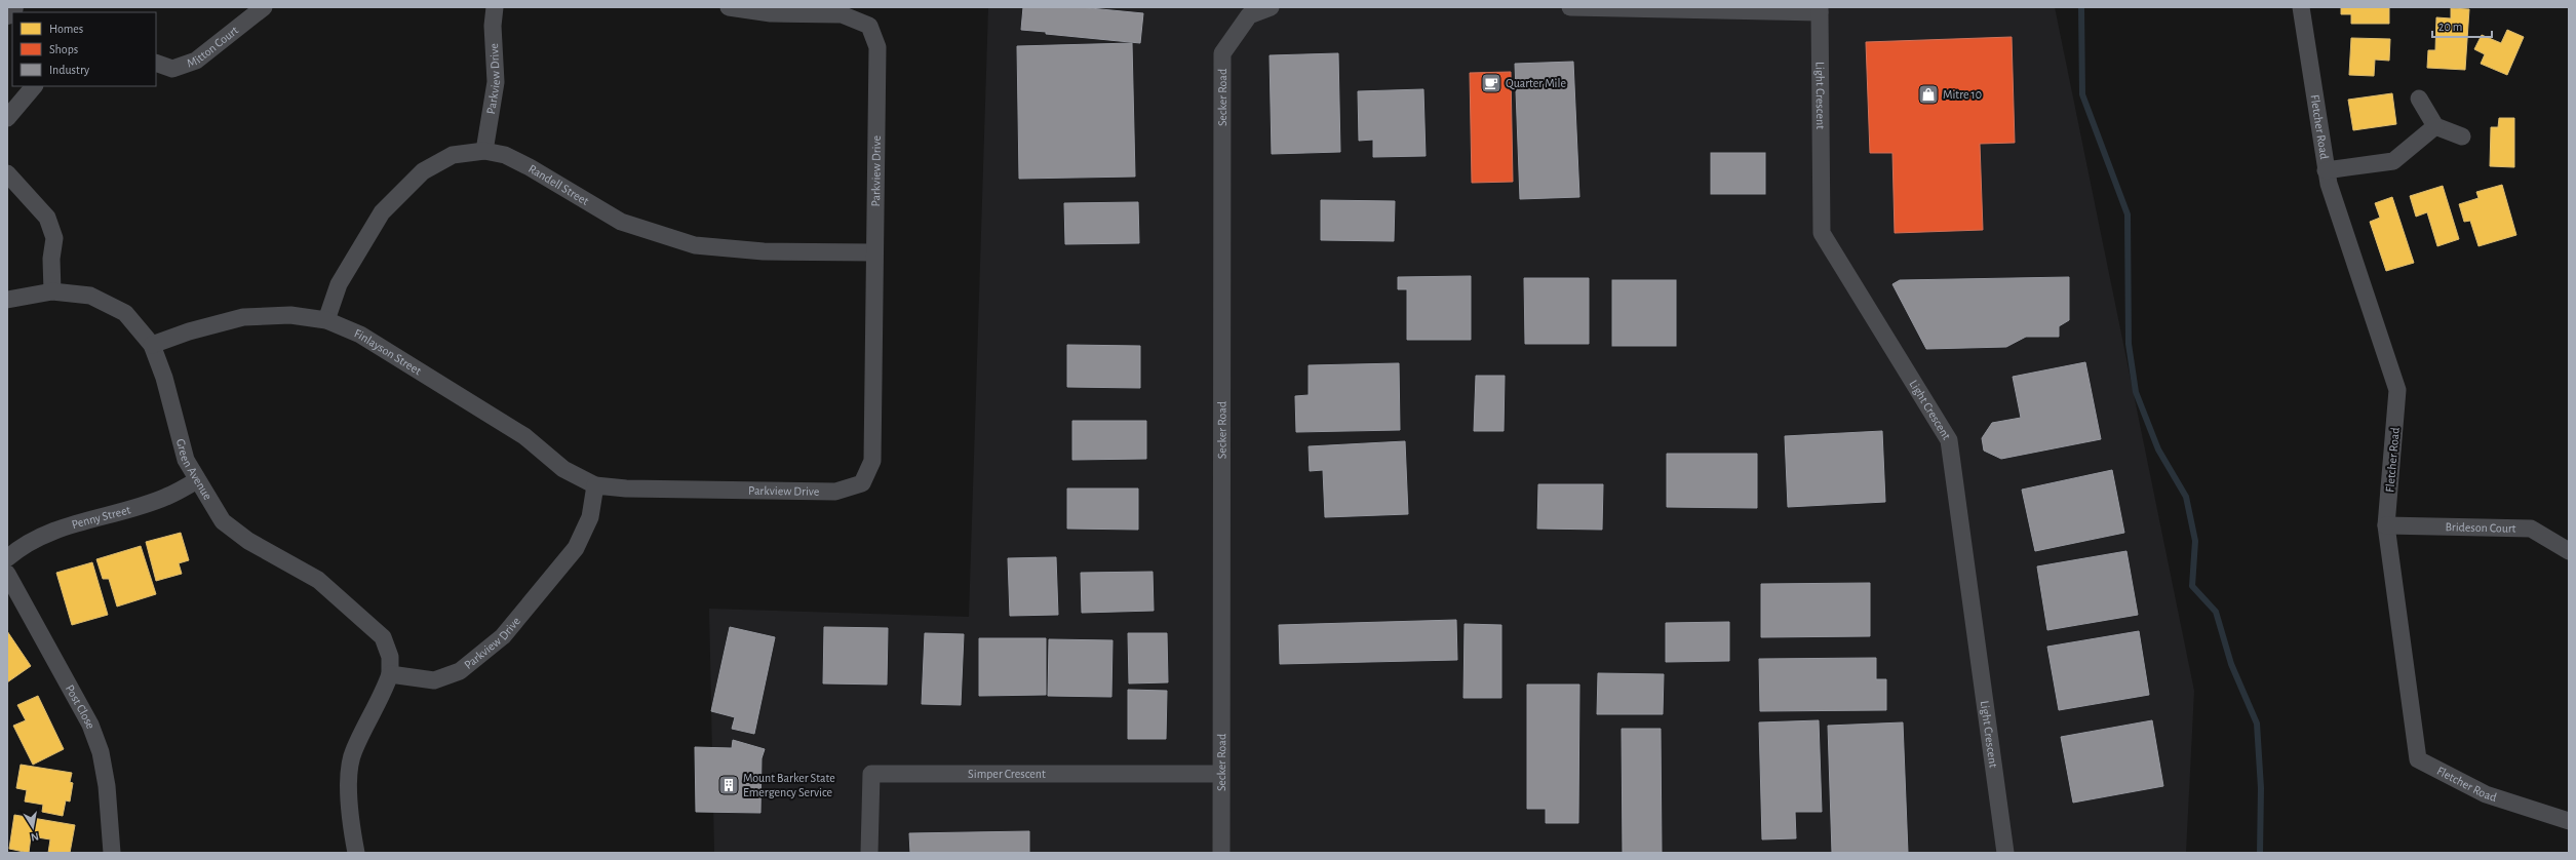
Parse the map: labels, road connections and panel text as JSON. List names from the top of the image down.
{
  "streets": {
    "street": [
      "Mitton Court",
      "Parkview Drive",
      "Light Crescent",
      "Secker Road",
      "Fletcher Road",
      "Randell Street",
      "Finlayson Street",
      "Green Avenue",
      "Penny Street",
      "Brideson Court",
      "Post Close",
      "Simper Crescent"
    ]
  },
  "crossings": [
    ["Parkview Drive", "Randell Street"],
    ["Parkview Drive", "Finlayson Street"],
    ["Parkview Drive", "Green Avenue"],
    ["Secker Road", "Simper Crescent"],
    ["Fletcher Road", "Brideson Court"],
    ["Randell Street", "Finlayson Street"],
    ["Finlayson Street", "Green Avenue"],
    ["Green Avenue", "Penny Street"]
  ],
  "places": {
    "cafe": ["Quarter Mile"],
    "shop": ["Mitre 10"],
    "building": ["Mount Barker State Emergency Service"]
  },
  "legend": ["Homes", "Shops", "Industry"],
  "scale_bar": "20 m",
  "north": "bottom"
}
